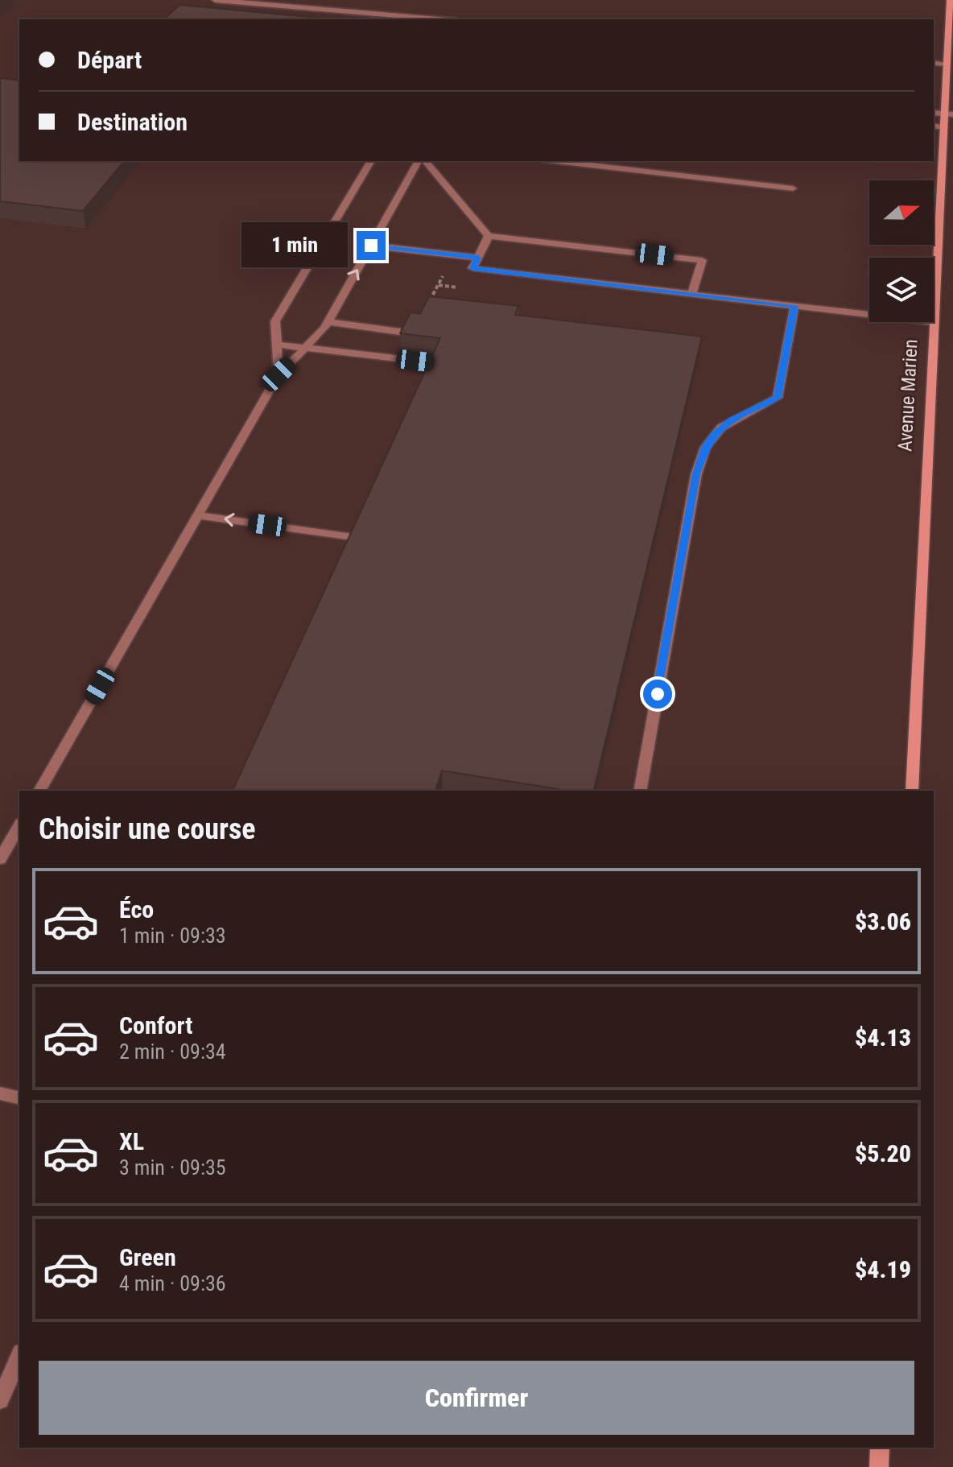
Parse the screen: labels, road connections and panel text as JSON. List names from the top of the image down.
{
  "streets": {
    "street": ["Avenue Marien"]
  },
  "north": "right",
  "page": {
    "banner": ["Départ", "Destination"],
    "bubble": "1 min",
    "heading": "Choisir une course",
    "list": [
      {
        "name": "Éco",
        "note": "1 min · 09:33",
        "value": "$3.06"
      },
      {
        "name": "Confort",
        "note": "2 min · 09:34",
        "value": "$4.13"
      },
      {
        "name": "XL",
        "note": "3 min · 09:35",
        "value": "$5.20"
      },
      {
        "name": "Green",
        "note": "4 min · 09:36",
        "value": "$4.19"
      }
    ],
    "buttons": "Confirmer"
  }
}
